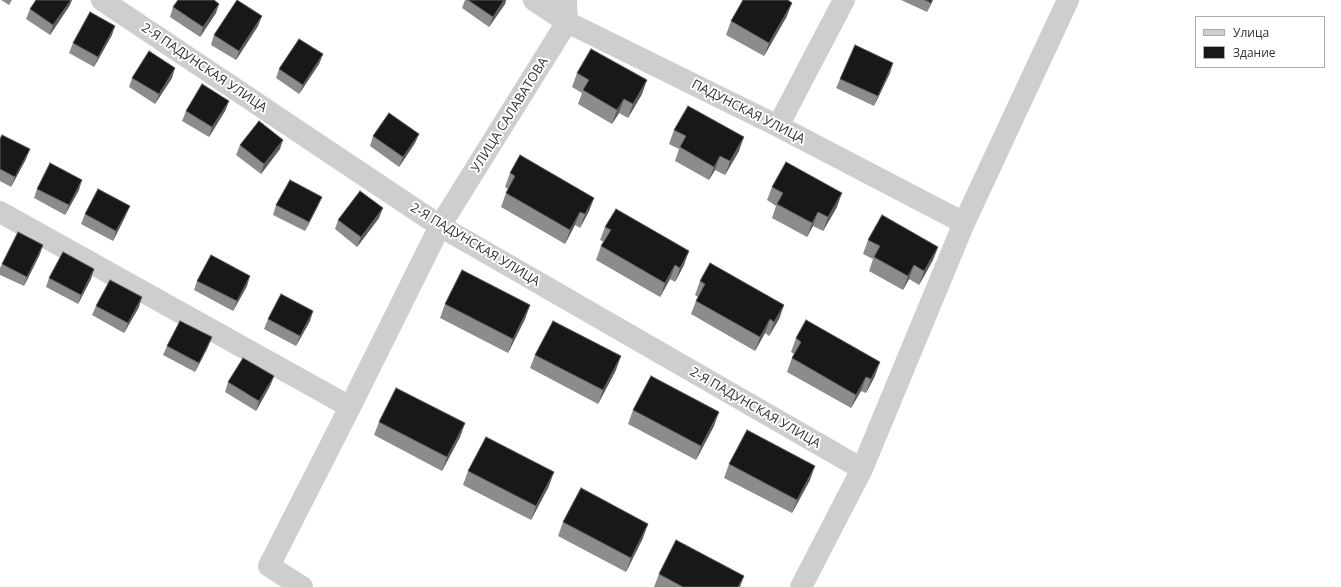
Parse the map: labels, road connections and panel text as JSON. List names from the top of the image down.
{
  "streets": {
    "street": ["2-Я ПАДУНСКАЯ УЛИЦА", "ПАДУНСКАЯ УЛИЦА", "УЛИЦА САЛАВАТОВА"]
  },
  "crossings": [
    ["2-Я ПАДУНСКАЯ УЛИЦА", "УЛИЦА САЛАВАТОВА"],
    ["ПАДУНСКАЯ УЛИЦА", "УЛИЦА САЛАВАТОВА"]
  ],
  "legend": ["Улица", "Здание"]
}
